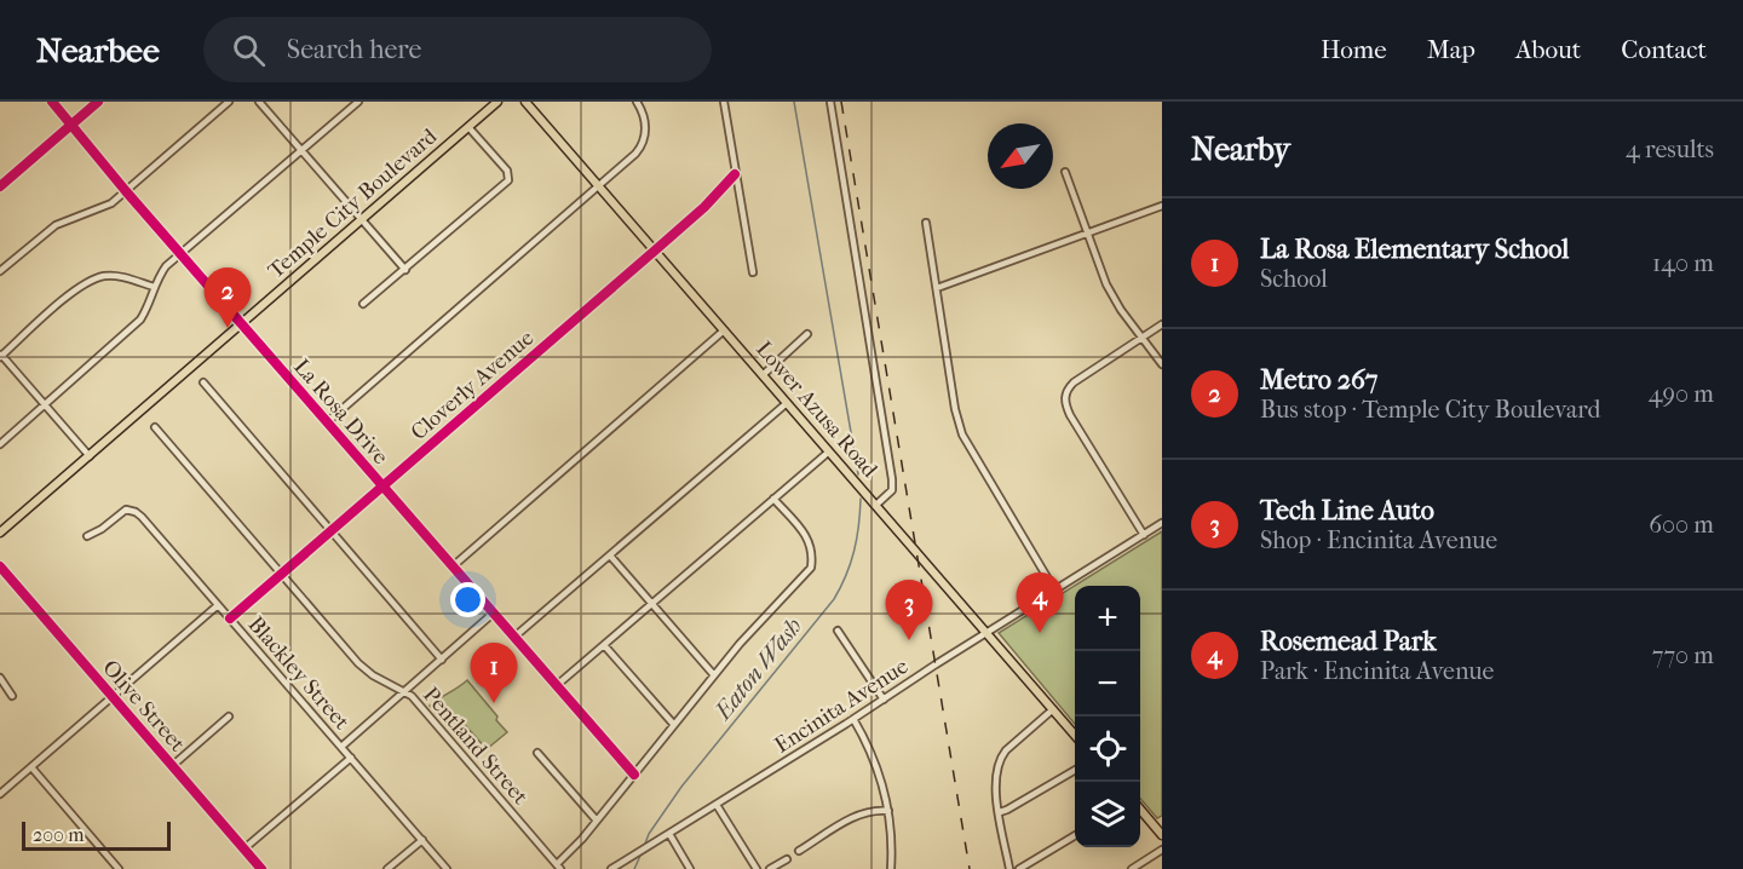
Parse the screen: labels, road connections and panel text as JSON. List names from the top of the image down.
{
  "streets": {
    "main road": ["Temple City Boulevard", "Lower Azusa Road"],
    "street": [
      "Cloverly Avenue",
      "La Rosa Drive",
      "Blackley Street",
      "Olive Street",
      "Encinita Avenue",
      "Pentland Street"
    ]
  },
  "crossings": [
    ["Temple City Boulevard", "La Rosa Drive"],
    ["Cloverly Avenue", "Lower Azusa Road"],
    ["Cloverly Avenue", "La Rosa Drive"],
    ["Cloverly Avenue", "Blackley Street"],
    ["Cloverly Avenue", "Pentland Street"],
    ["Lower Azusa Road", "Encinita Avenue"]
  ],
  "water": ["Eaton Wash"],
  "scale_bar": "200 m",
  "north": "bottom left",
  "page": {
    "header": "Nearbee",
    "search": "Search here",
    "nav": [
      "Home",
      "Map",
      "About",
      "Contact"
    ],
    "heading": ["Nearby", "4 results"],
    "list": [
      {
        "mark": "1",
        "name": "La Rosa Elementary School",
        "note": "School",
        "value": "140 m"
      },
      {
        "mark": "2",
        "name": "Metro 267",
        "note": "Bus stop · Temple City Boulevard",
        "value": "490 m"
      },
      {
        "mark": "3",
        "name": "Tech Line Auto",
        "note": "Shop · Encinita Avenue",
        "value": "600 m"
      },
      {
        "mark": "4",
        "name": "Rosemead Park",
        "note": "Park · Encinita Avenue",
        "value": "770 m"
      }
    ],
    "pins": [
      "2",
      "4",
      "3",
      "1"
    ],
    "map_buttons": ["+", "−"],
    "scale": "200 m"
  }
}
